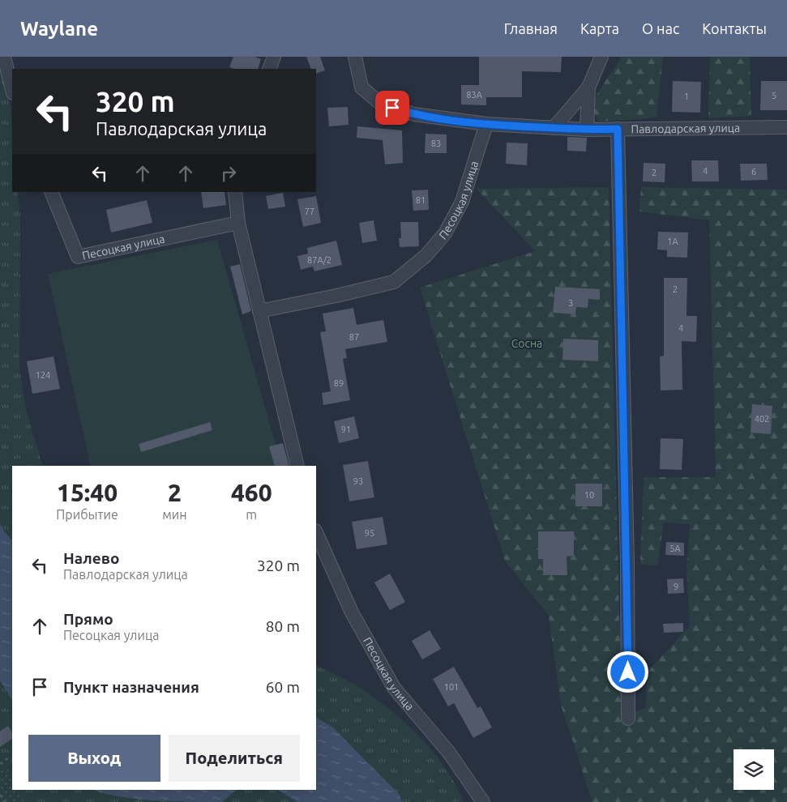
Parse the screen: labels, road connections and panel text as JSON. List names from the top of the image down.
{
  "streets": {
    "street": ["Павлодарская улица", "Песоцкая улица"]
  },
  "crossings": [
    ["Павлодарская улица", "Песоцкая улица"]
  ],
  "parks": ["Сосна"],
  "house_numbers": [
    "83А",
    "5",
    "1",
    "83",
    "4",
    "6",
    "2",
    "81",
    "77",
    "1А",
    "87А/2",
    "2",
    "3",
    "4",
    "87",
    "124",
    "89",
    "402",
    "91",
    "93",
    "10",
    "95",
    "5А",
    "9",
    "101"
  ],
  "page": {
    "header": "Waylane",
    "nav": [
      "Главная",
      "Карта",
      "О нас",
      "Контакты"
    ],
    "turn": ["320 m", "Павлодарская улица"],
    "eta": [
      "15:40",
      "Прибытие",
      "2",
      "мин",
      "460",
      "m"
    ],
    "list": [
      {
        "name": "Налево",
        "note": "Павлодарская улица",
        "value": "320 m"
      },
      {
        "name": "Прямо",
        "note": "Песоцкая улица",
        "value": "80 m"
      },
      {
        "name": "Пункт назначения",
        "value": "60 m"
      }
    ],
    "buttons": ["Выход", "Поделиться"]
  }
}
